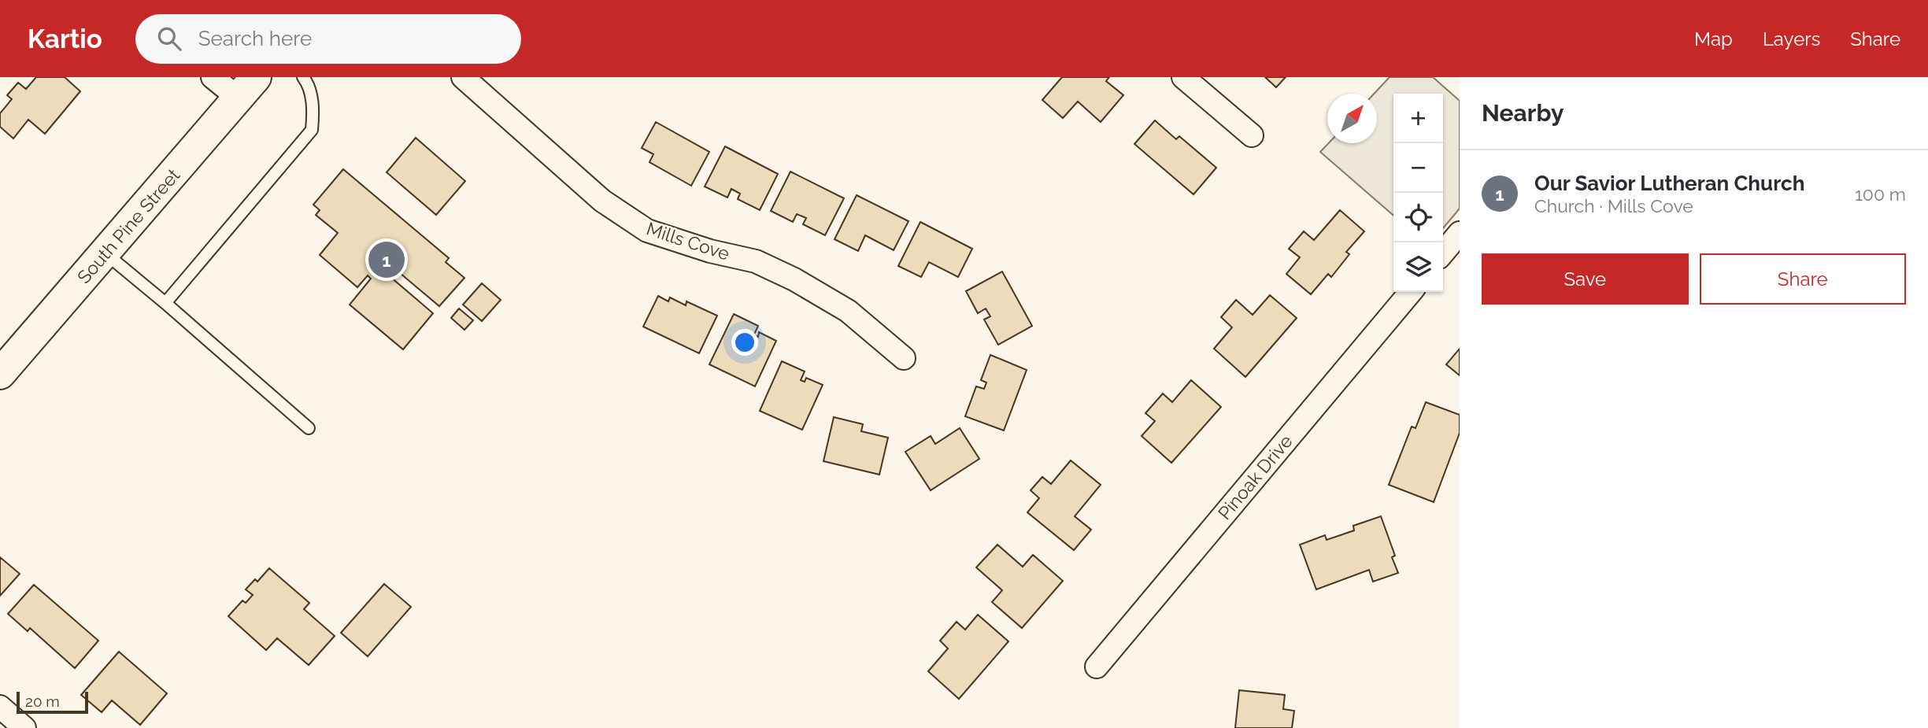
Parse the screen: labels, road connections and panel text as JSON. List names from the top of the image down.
{
  "streets": {
    "main road": ["South Pine Street"],
    "street": ["Mills Cove", "Pinoak Drive"]
  },
  "scale_bar": "20 m",
  "north": "top right",
  "page": {
    "header": "Kartio",
    "search": "Search here",
    "nav": ["Map", "Layers", "Share"],
    "heading": "Nearby",
    "map_buttons": ["+", "−"],
    "list": [
      {
        "mark": "1",
        "name": "Our Savior Lutheran Church",
        "note": "Church · Mills Cove",
        "value": "100 m"
      }
    ],
    "buttons": ["Save", "Share"],
    "pins": "1",
    "scale": "20 m"
  }
}
